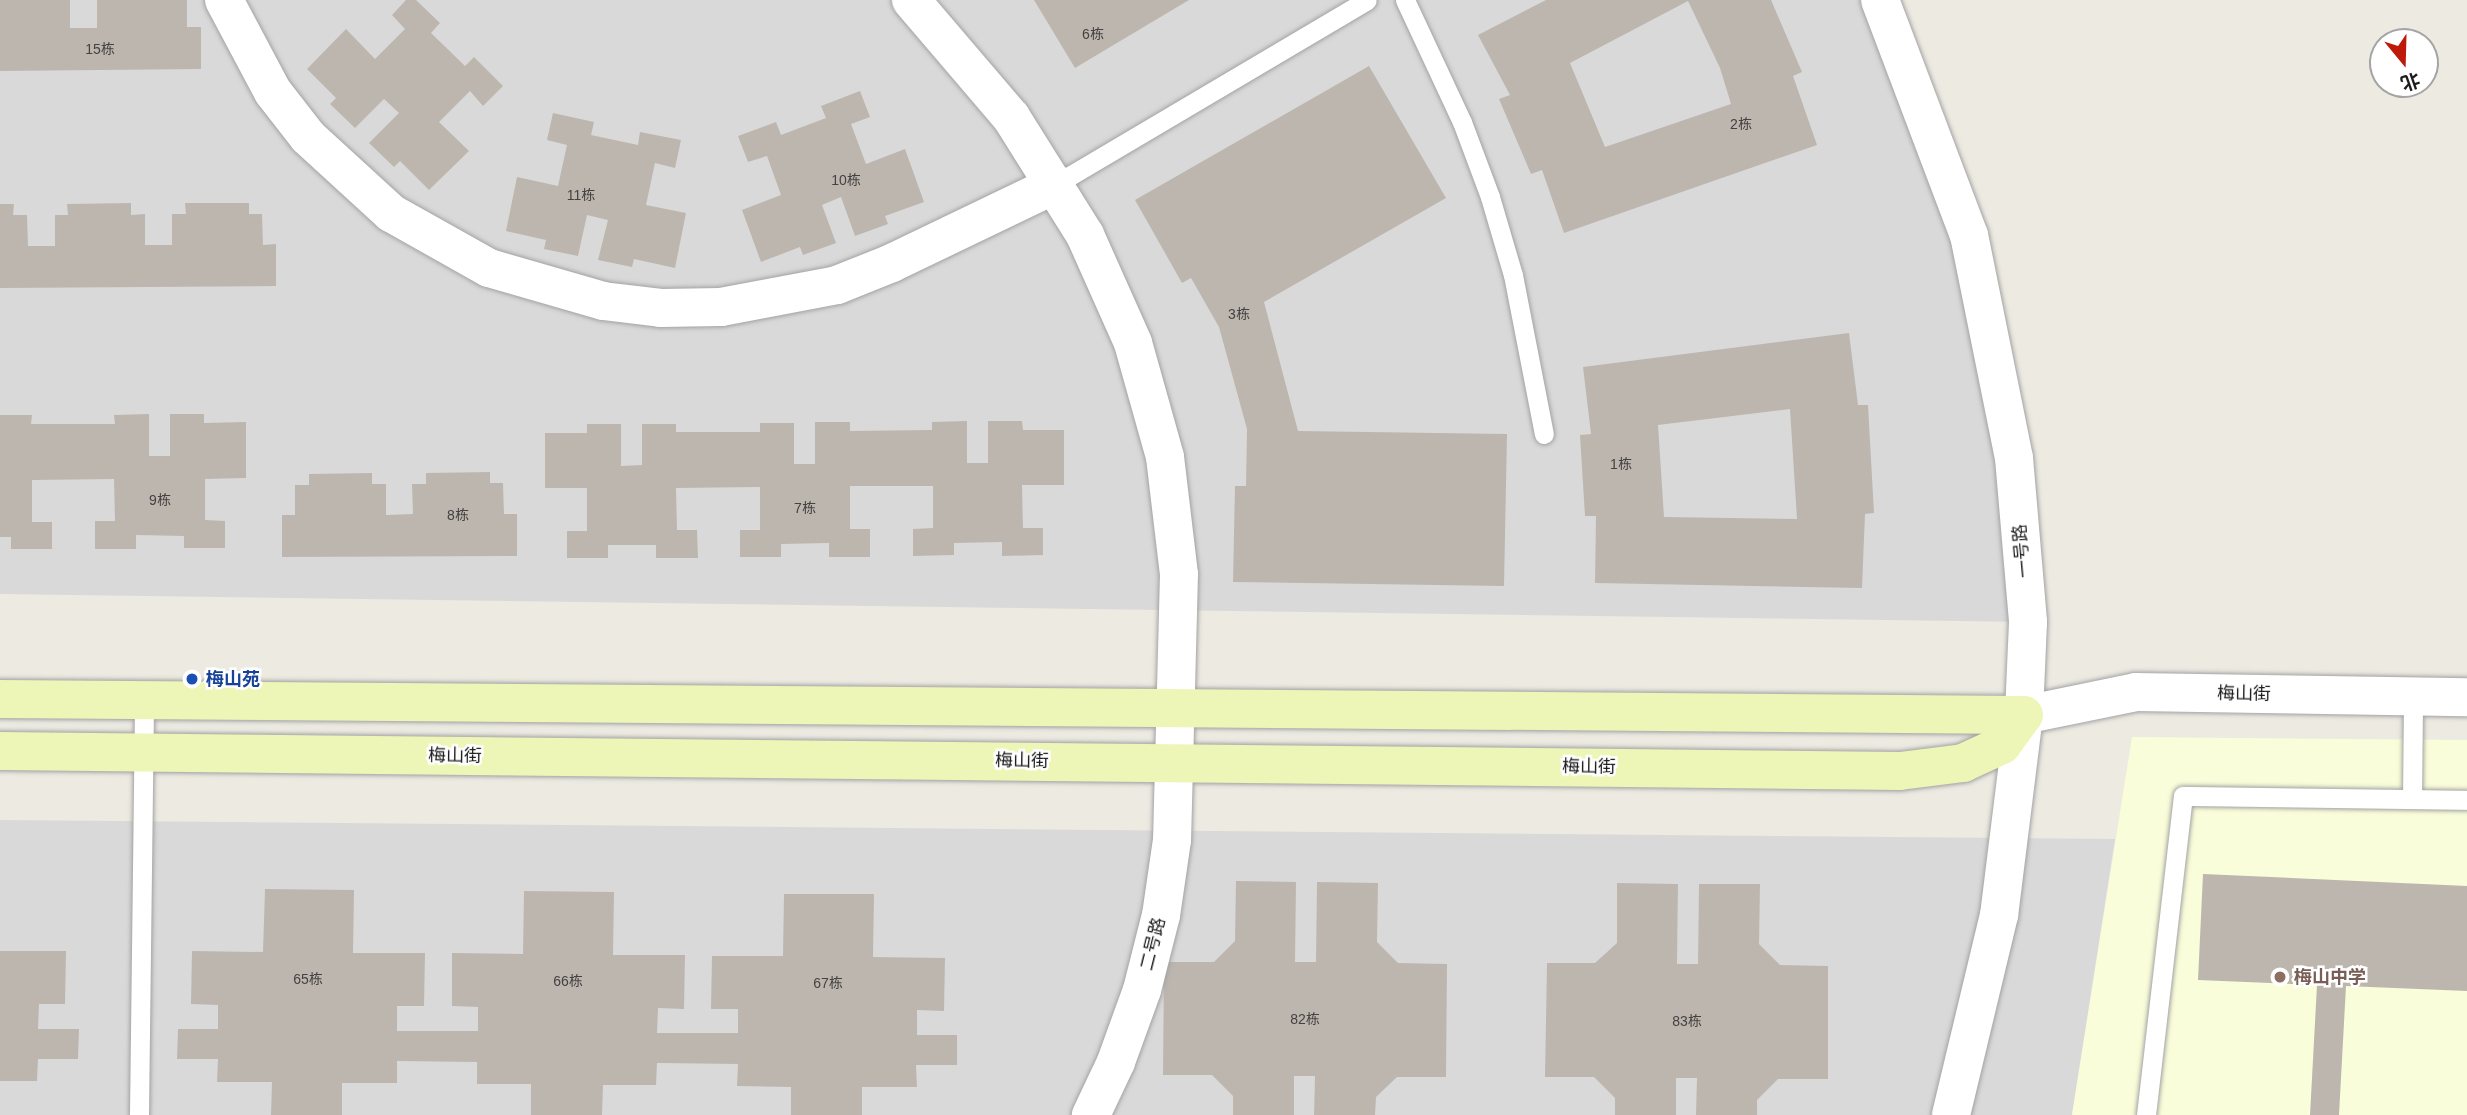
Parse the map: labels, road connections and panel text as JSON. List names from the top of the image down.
{
  "streets": {
    "street": ["一号路", "梅山街", "二号路"]
  },
  "crossings": [
    ["一号路", "梅山街"],
    ["梅山街", "二号路"]
  ],
  "places": ["梅山苑", "梅山中学"],
  "house_numbers": [
    "6栋",
    "15栋",
    "2栋",
    "10栋",
    "11栋",
    "3栋",
    "1栋",
    "9栋",
    "7栋",
    "8栋",
    "65栋",
    "66栋",
    "67栋",
    "82栋",
    "83栋"
  ],
  "north": "bottom"
}
